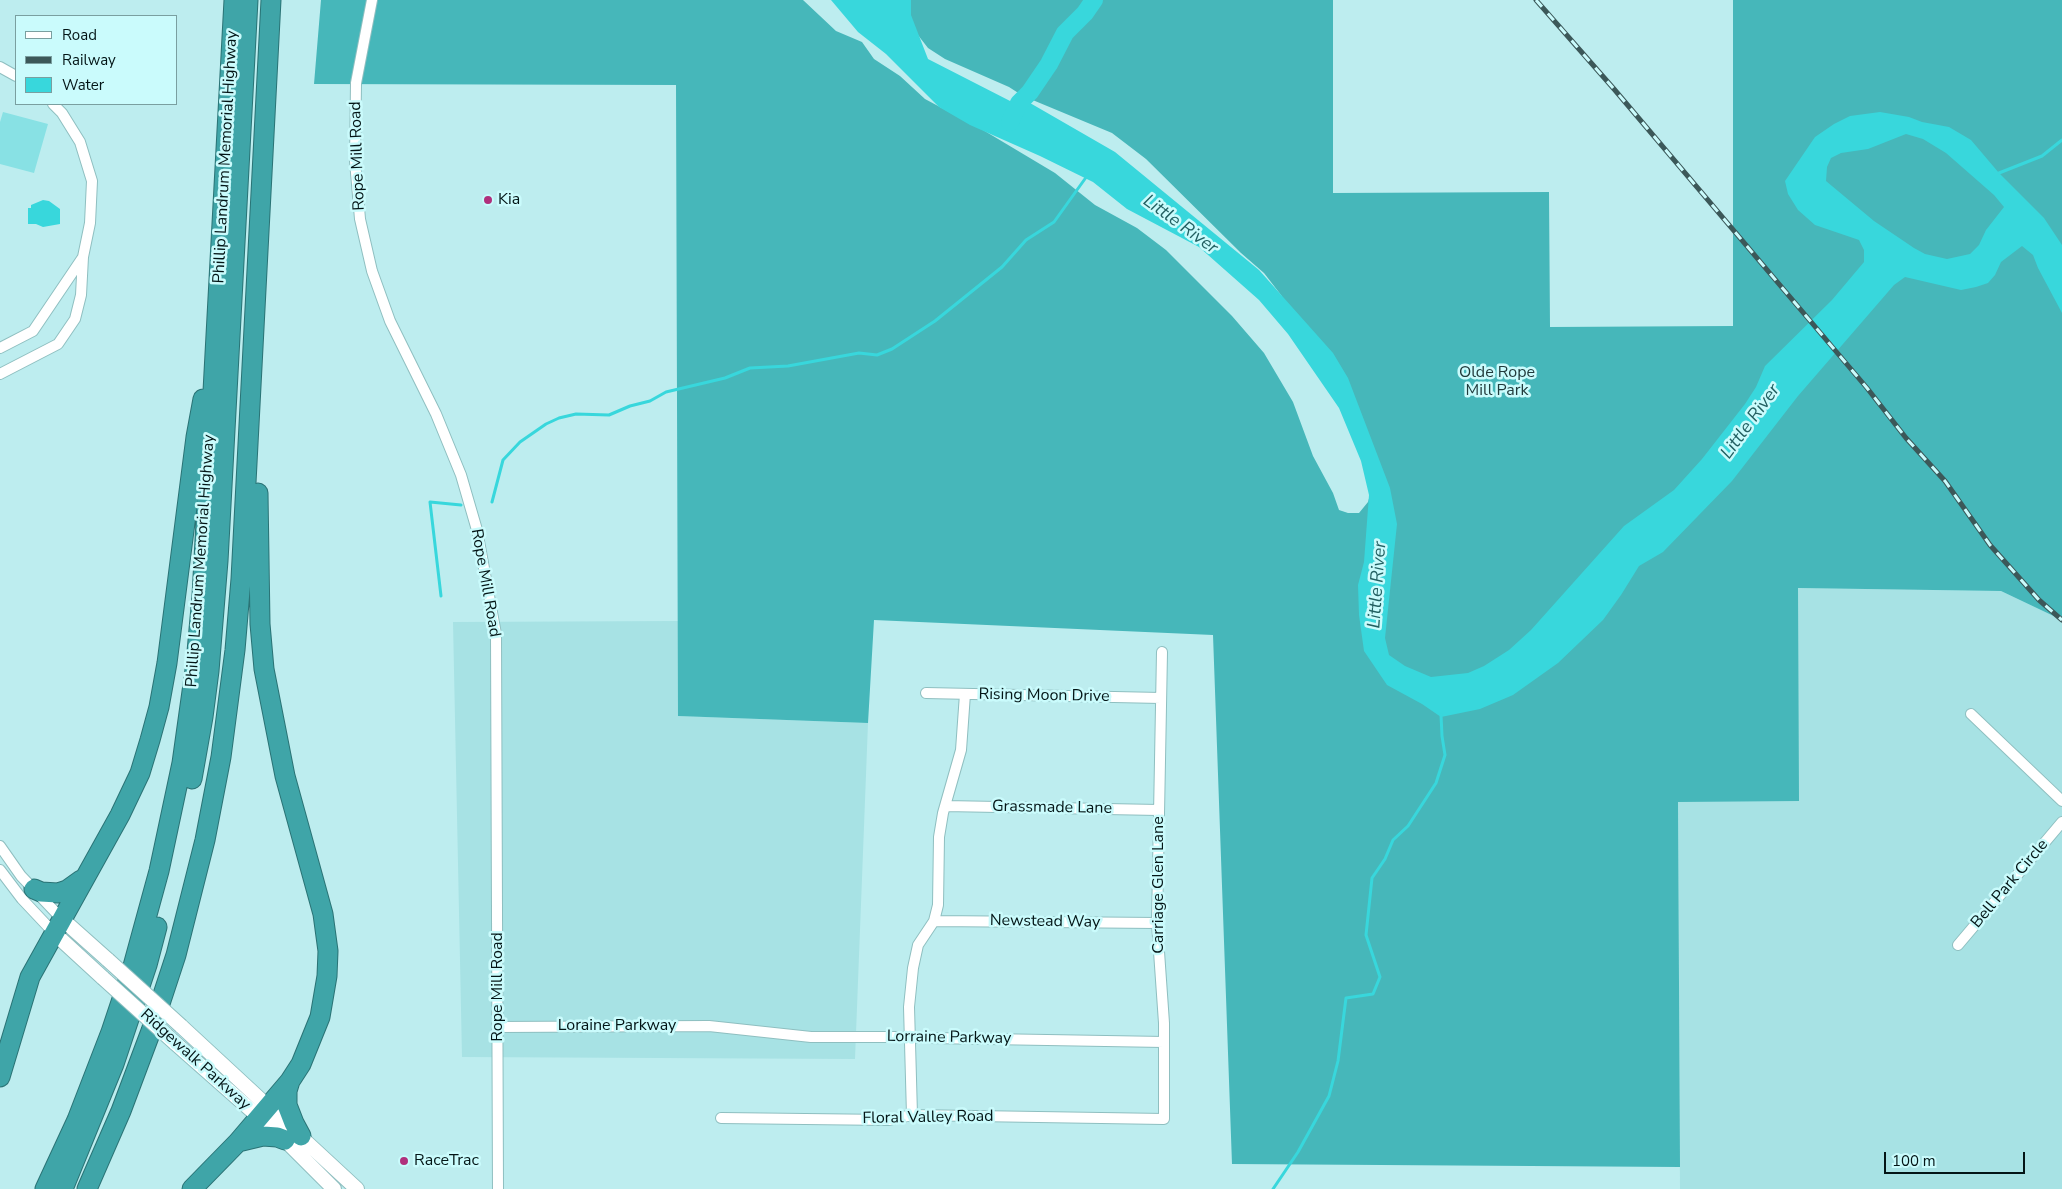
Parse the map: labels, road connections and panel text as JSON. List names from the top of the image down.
{
  "streets": {
    "highway": ["Phillip Landrum Memorial Highway"],
    "main road": ["Ridgewalk Parkway"],
    "street": [
      "Rope Mill Road",
      "Rising Moon Drive",
      "Grassmade Lane",
      "Bell Park Circle",
      "Carriage Glen Lane",
      "Newstead Way",
      "Loraine Parkway",
      "Lorraine Parkway",
      "Floral Valley Road"
    ]
  },
  "crossings": [
    ["Rope Mill Road", "Loraine Parkway"],
    ["Rising Moon Drive", "Carriage Glen Lane"],
    ["Grassmade Lane", "Carriage Glen Lane"],
    ["Carriage Glen Lane", "Newstead Way"],
    ["Carriage Glen Lane", "Lorraine Parkway"],
    ["Carriage Glen Lane", "Floral Valley Road"],
    ["Loraine Parkway", "Lorraine Parkway"]
  ],
  "water": ["Little River"],
  "parks": ["Olde Rope Mill Park"],
  "places": ["Kia", "RaceTrac"],
  "legend": ["Road", "Railway", "Water"],
  "scale_bar": "100 m"
}
